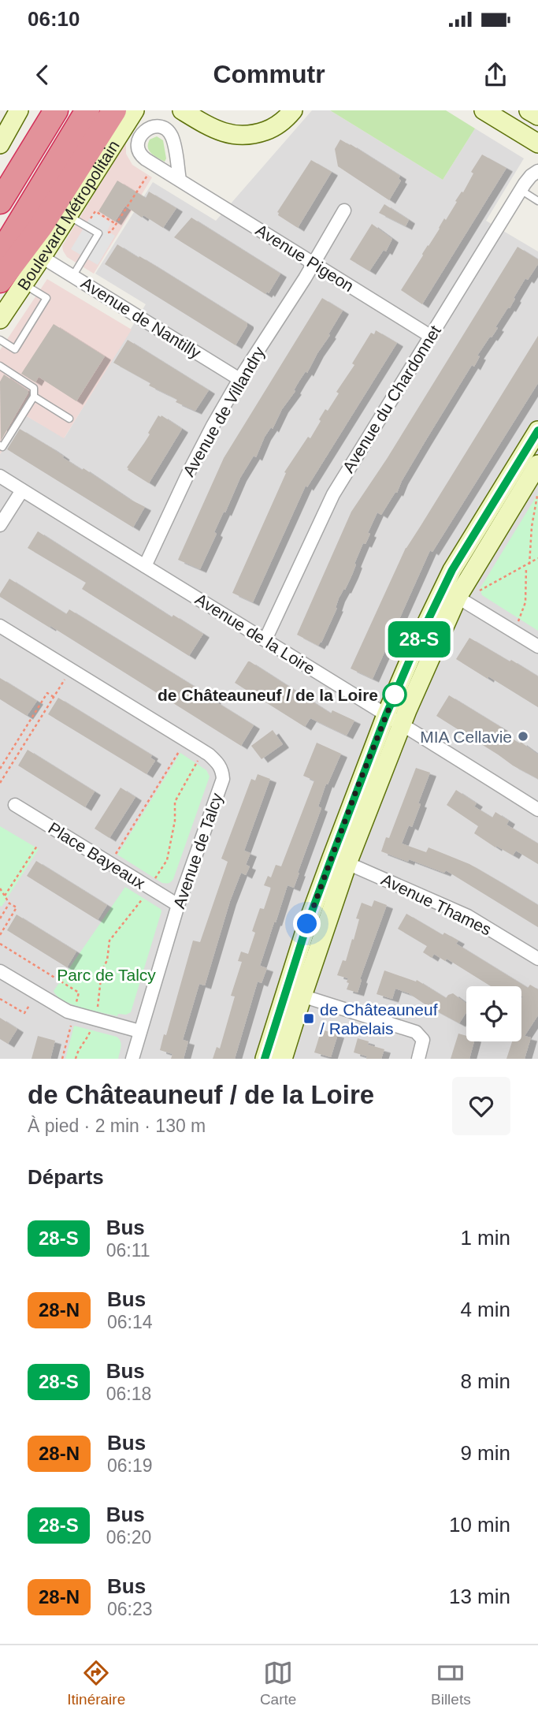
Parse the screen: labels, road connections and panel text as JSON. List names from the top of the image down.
{
  "streets": {
    "street": [
      "Boulevard Métropolitain",
      "Avenue Pigeon",
      "Avenue de Nantilly",
      "Avenue du Chardonnet",
      "Avenue de Villandry",
      "Avenue de la Loire",
      "Avenue de Talcy",
      "Place Bayeaux",
      "Avenue Thames"
    ]
  },
  "crossings": [
    ["Boulevard Métropolitain", "Avenue de Nantilly"],
    ["Avenue Pigeon", "Avenue du Chardonnet"],
    ["Avenue Pigeon", "Avenue de Villandry"],
    ["Avenue de Nantilly", "Avenue de Villandry"],
    ["Avenue du Chardonnet", "Avenue de la Loire"],
    ["Avenue de Villandry", "Avenue de la Loire"],
    ["Avenue de Talcy", "Place Bayeaux"]
  ],
  "parks": ["Parc de Talcy"],
  "places": {
    "other": ["de Châteauneuf / de la Loire", "MIA Cellavie"],
    "transit": ["de Châteauneuf / Rabelais"]
  },
  "lines": ["bus line 28-S"],
  "page": {
    "status": "06:10",
    "header": "Commutr",
    "on_map": "28-S",
    "heading": [
      ["de Châteauneuf / de la Loire", "À pied · 2 min · 130 m"],
      "Départs"
    ],
    "list": [
      {
        "mark": "28-S",
        "name": "Bus",
        "note": "06:11",
        "value": "1 min"
      },
      {
        "mark": "28-N",
        "name": "Bus",
        "note": "06:14",
        "value": "4 min"
      },
      {
        "mark": "28-S",
        "name": "Bus",
        "note": "06:18",
        "value": "8 min"
      },
      {
        "mark": "28-N",
        "name": "Bus",
        "note": "06:19",
        "value": "9 min"
      },
      {
        "mark": "28-S",
        "name": "Bus",
        "note": "06:20",
        "value": "10 min"
      },
      {
        "mark": "28-N",
        "name": "Bus",
        "note": "06:23",
        "value": "13 min"
      }
    ],
    "tabs": ["Itinéraire", "Carte", "Billets"]
  }
}
